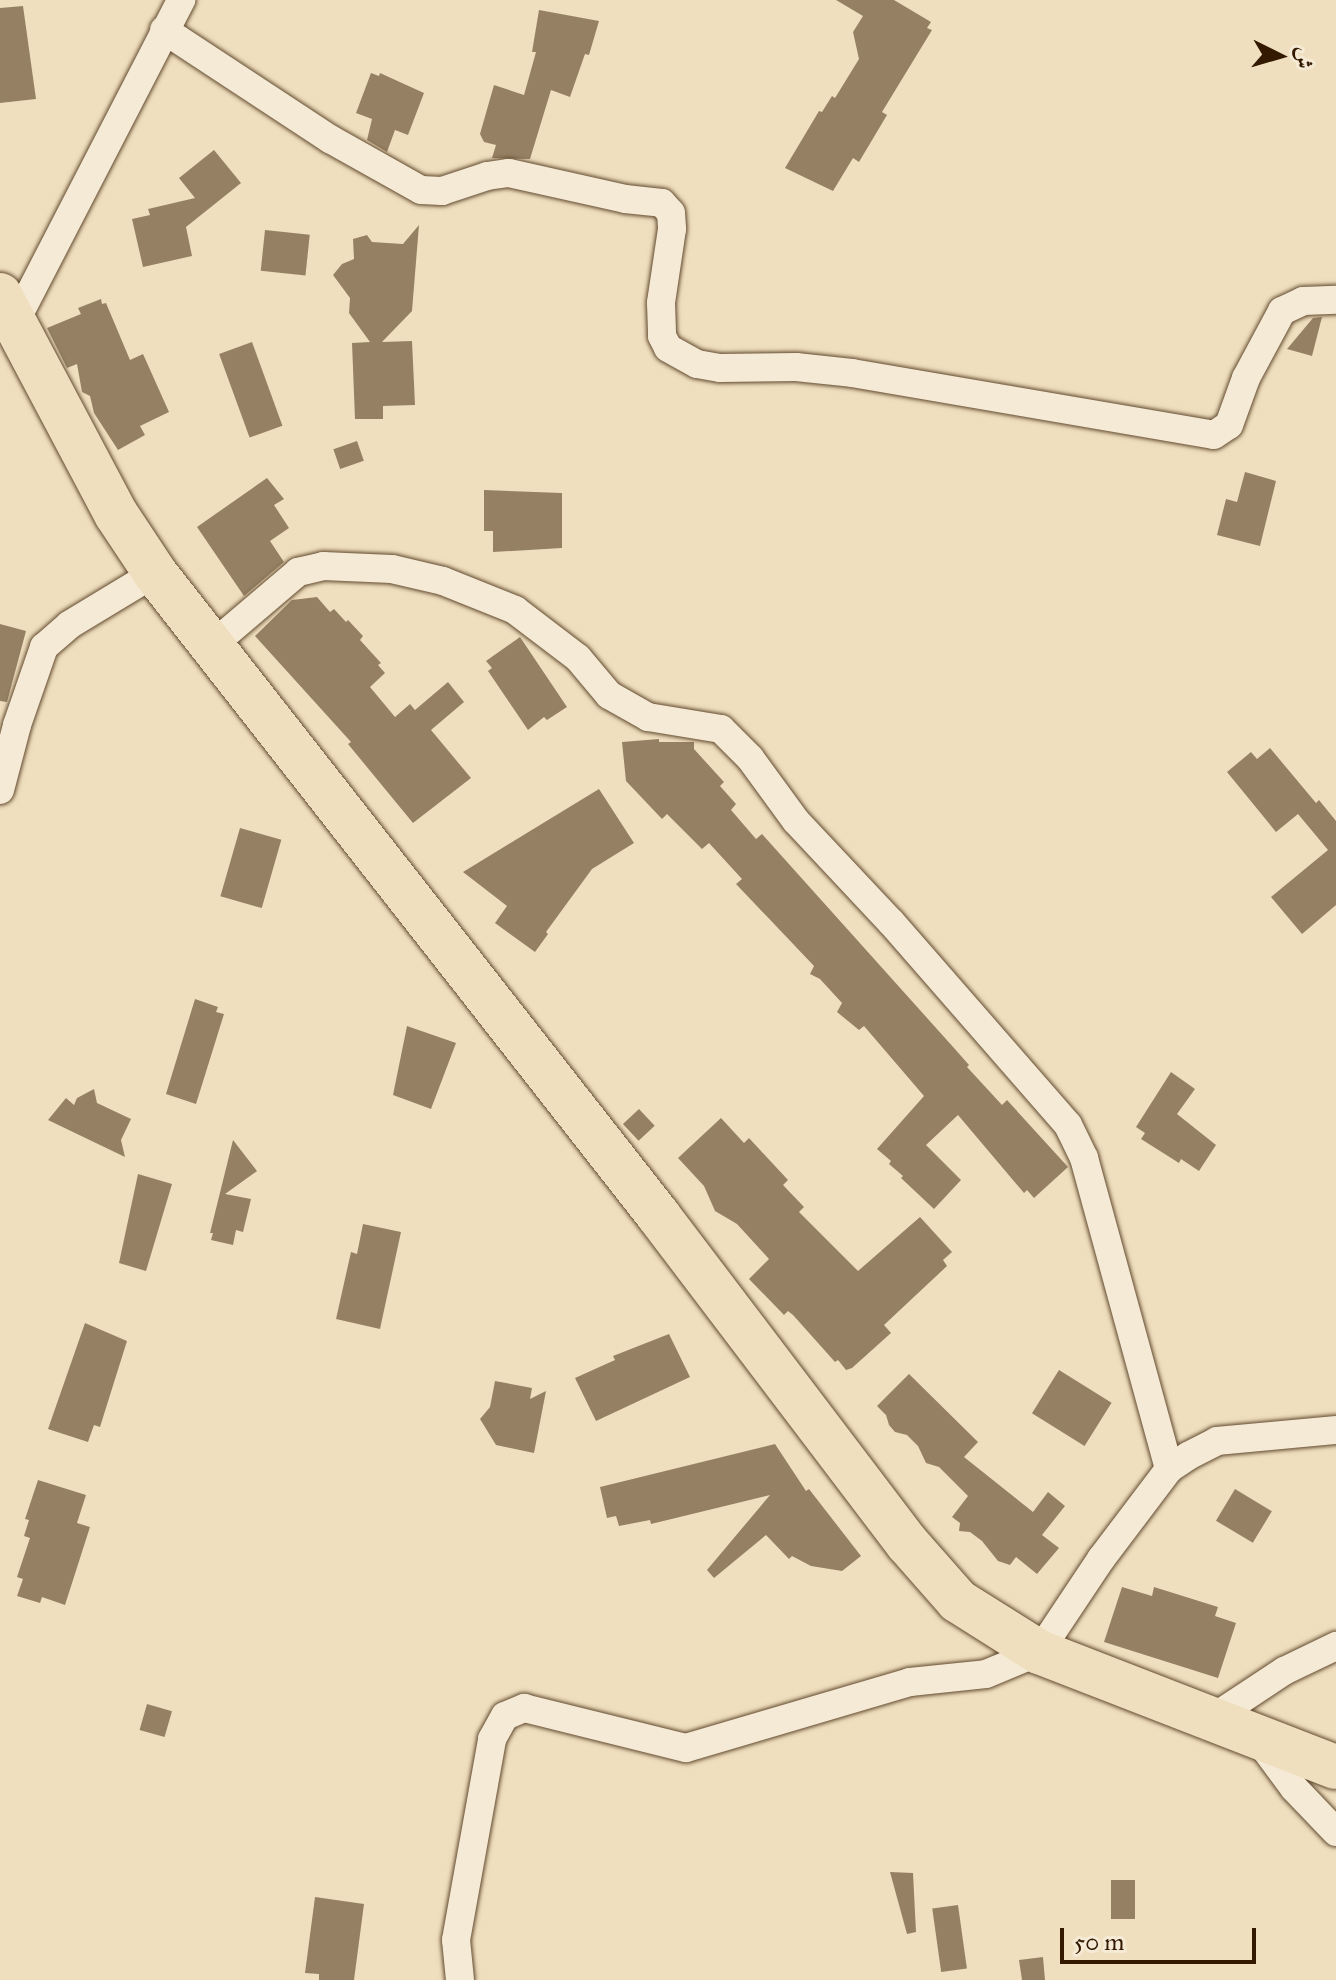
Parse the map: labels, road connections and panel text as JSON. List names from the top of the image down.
{
  "scale_bar": "50 m",
  "north": "right"
}
